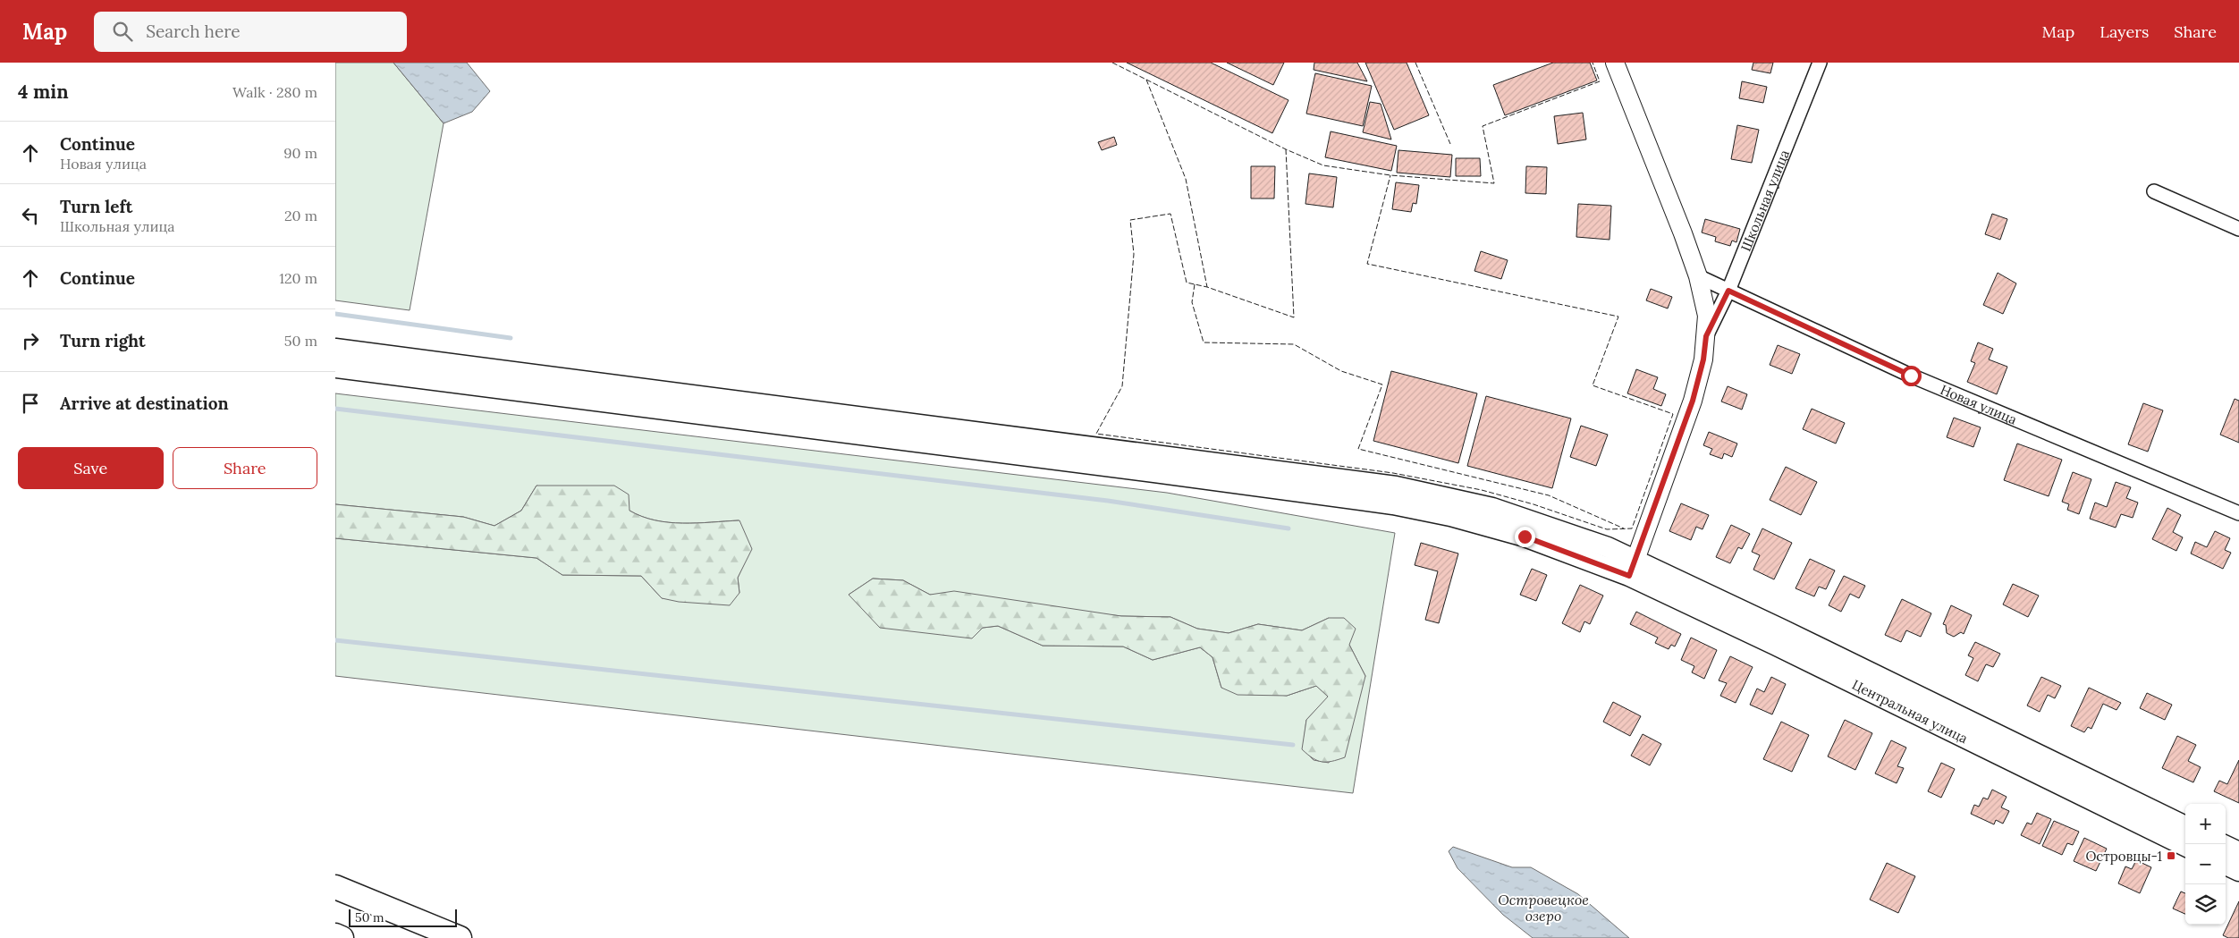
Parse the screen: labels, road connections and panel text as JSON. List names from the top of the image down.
{
  "streets": {
    "main road": ["Центральная улица"],
    "street": ["Школьная улица", "Новая улица"]
  },
  "crossings": [
    ["Школьная улица", "Новая улица"]
  ],
  "water": ["Островецкое озеро"],
  "places": {
    "transit": ["Островцы-1"]
  },
  "scale_bar": "50 m",
  "page": {
    "header": "Map",
    "search": "Search here",
    "nav": ["Map", "Layers", "Share"],
    "heading": ["4 min", "Walk · 280 m"],
    "list": [
      ["Continue", "Новая улица", "90 m"],
      ["Turn left", "Школьная улица", "20 m"],
      ["Continue", "120 m"],
      ["Turn right", "50 m"],
      "Arrive at destination"
    ],
    "buttons": ["Save", "Share"],
    "map_buttons": ["+", "−"],
    "scale": "50 m"
  }
}
